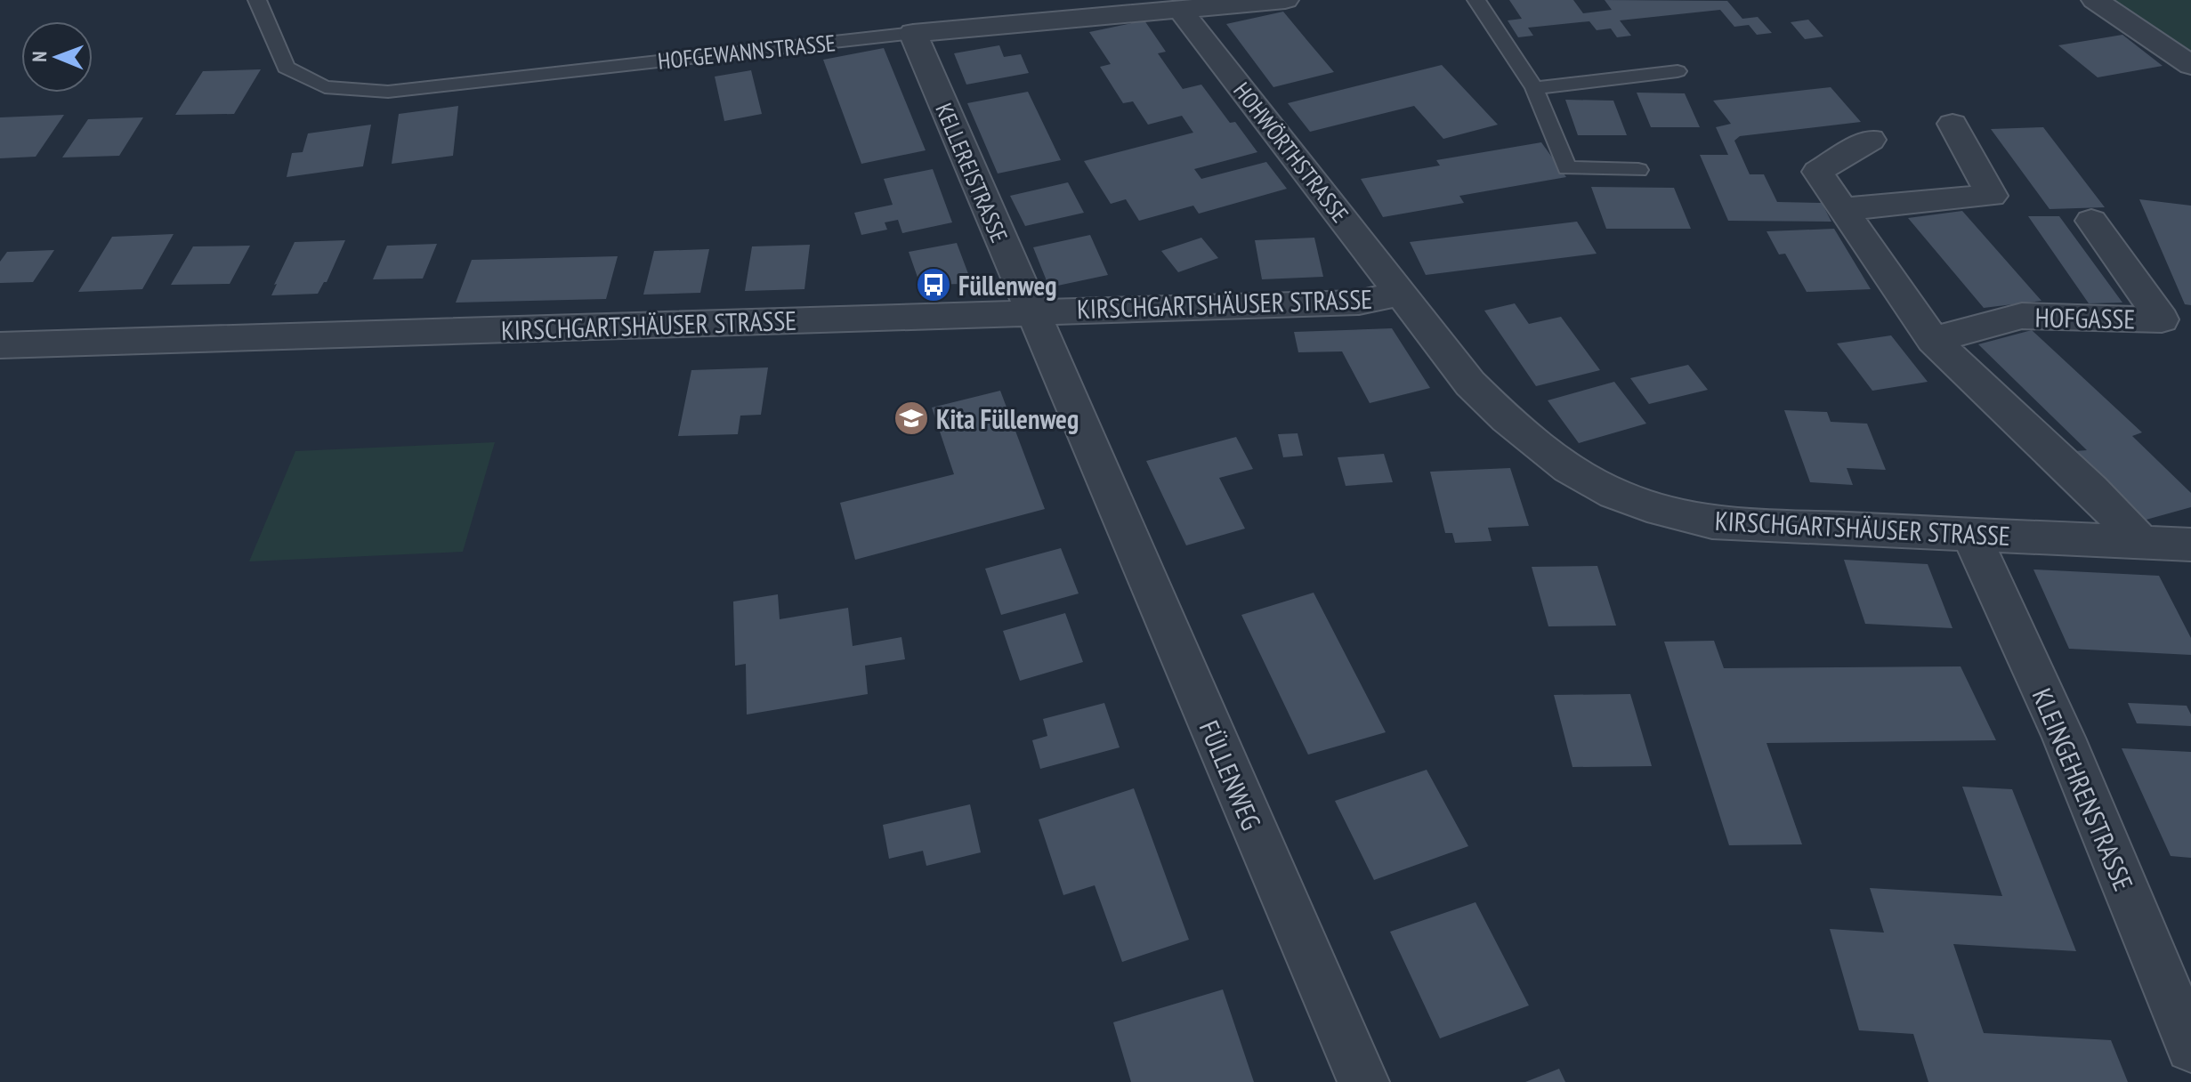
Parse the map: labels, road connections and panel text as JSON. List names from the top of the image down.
{
  "streets": {
    "street": [
      "HOFGEWANNSTRASSE",
      "HOHWÖRTHSTRASSE",
      "KELLEREISTRASSE",
      "KIRSCHGARTSHÄUSER STRASSE",
      "HOFGASSE",
      "FÜLLENWEG",
      "KLEINGEHRENSTRASSE"
    ]
  },
  "crossings": [
    ["HOFGEWANNSTRASSE", "HOHWÖRTHSTRASSE"],
    ["HOFGEWANNSTRASSE", "KELLEREISTRASSE"],
    ["HOHWÖRTHSTRASSE", "KIRSCHGARTSHÄUSER STRASSE"],
    ["KELLEREISTRASSE", "KIRSCHGARTSHÄUSER STRASSE"],
    ["KELLEREISTRASSE", "FÜLLENWEG"],
    ["KIRSCHGARTSHÄUSER STRASSE", "FÜLLENWEG"],
    ["KIRSCHGARTSHÄUSER STRASSE", "KLEINGEHRENSTRASSE"]
  ],
  "places": {
    "bus stop": ["Füllenweg"],
    "school or university": ["Kita Füllenweg"]
  },
  "north": "left"
}
